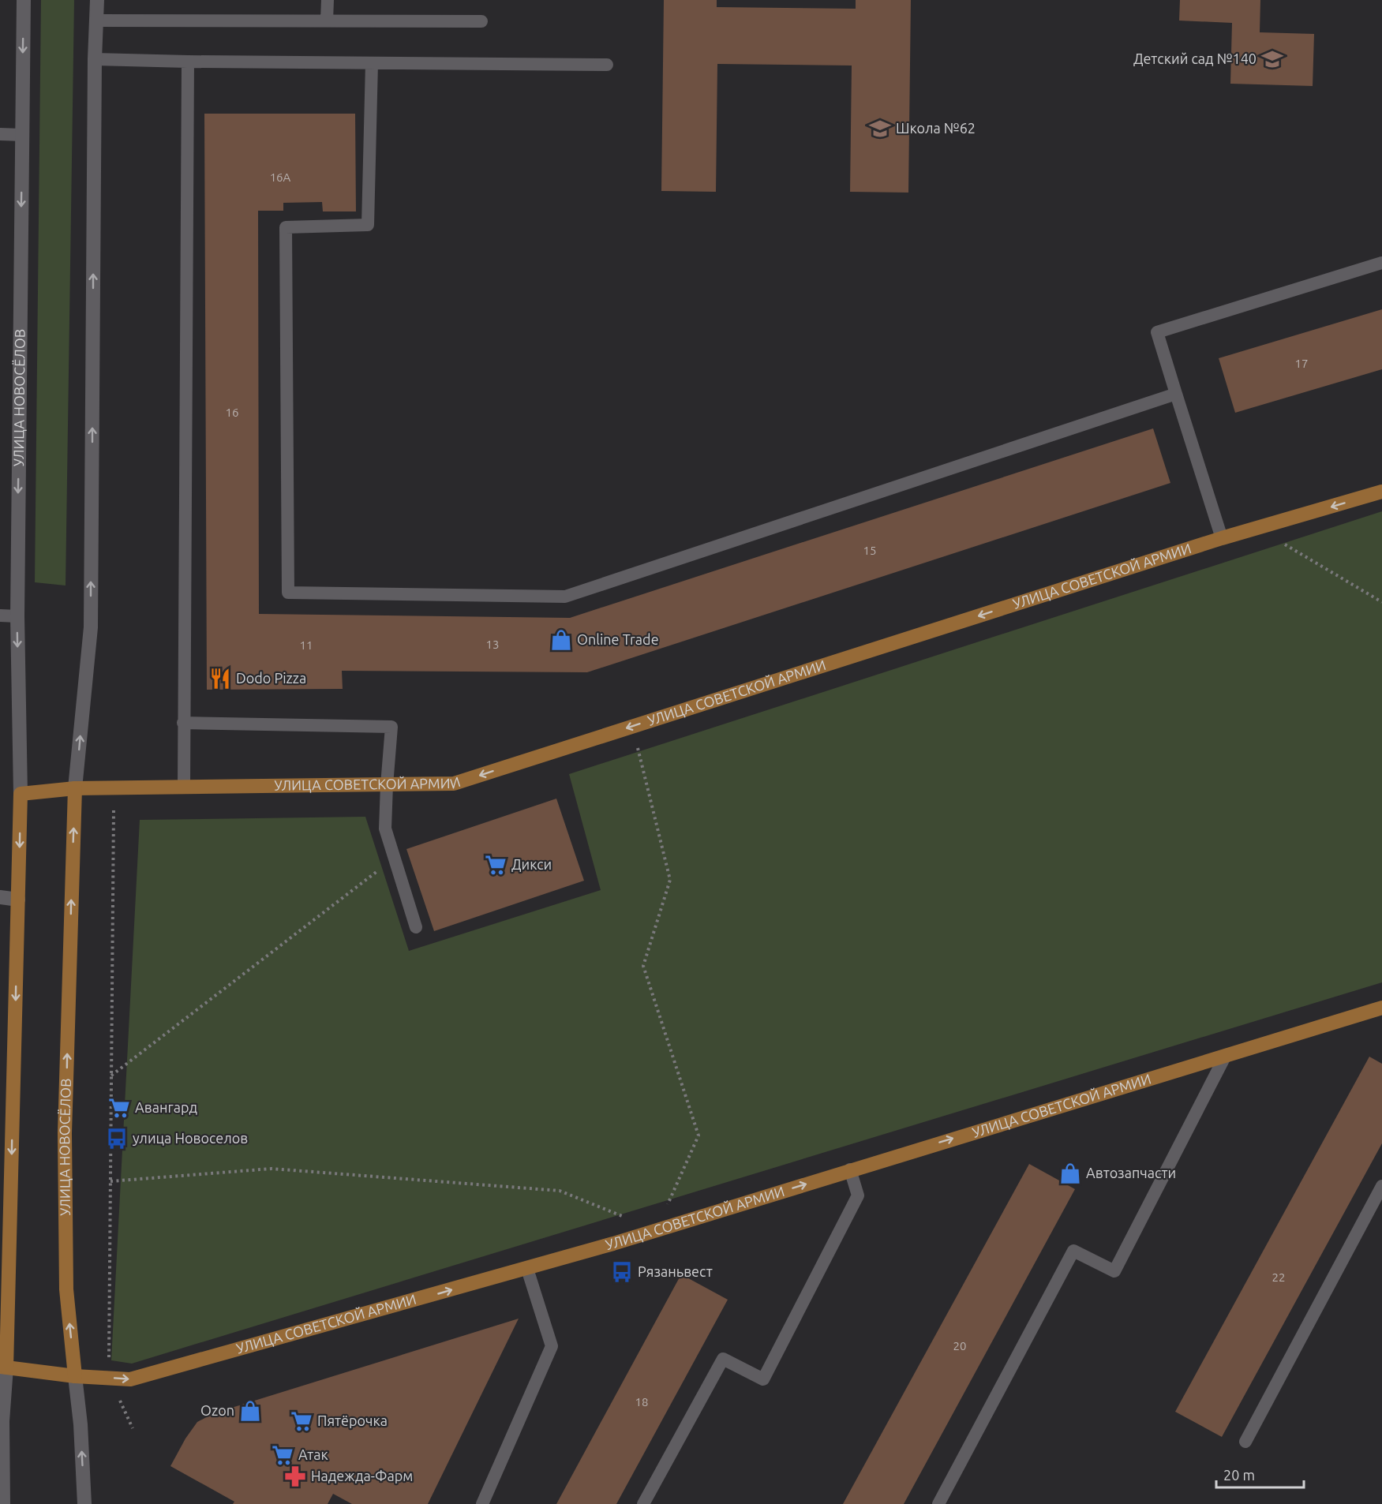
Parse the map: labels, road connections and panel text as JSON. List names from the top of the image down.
{
  "streets": {
    "main road": ["УЛИЦА НОВОСЁЛОВ", "УЛИЦА СОВЕТСКОЙ АРМИИ"]
  },
  "crossings": [
    ["УЛИЦА НОВОСЁЛОВ", "УЛИЦА СОВЕТСКОЙ АРМИИ"]
  ],
  "places": {
    "school or university": ["Детский сад №140", "Школа №62"],
    "shop": ["Online Trade", "Автозапчасти", "Ozon"],
    "restaurant": ["Dodo Pizza"],
    "supermarket": [
      "Дикси",
      "Авангард",
      "Пятёрочка",
      "Атак"
    ],
    "bus stop": ["улица Новоселов", "Рязаньвест"],
    "pharmacy": ["Надежда-Фарм"]
  },
  "house_numbers": [
    "16А",
    "17",
    "16",
    "15",
    "13",
    "11",
    "22",
    "20",
    "18"
  ],
  "scale_bar": "20 m"
}
